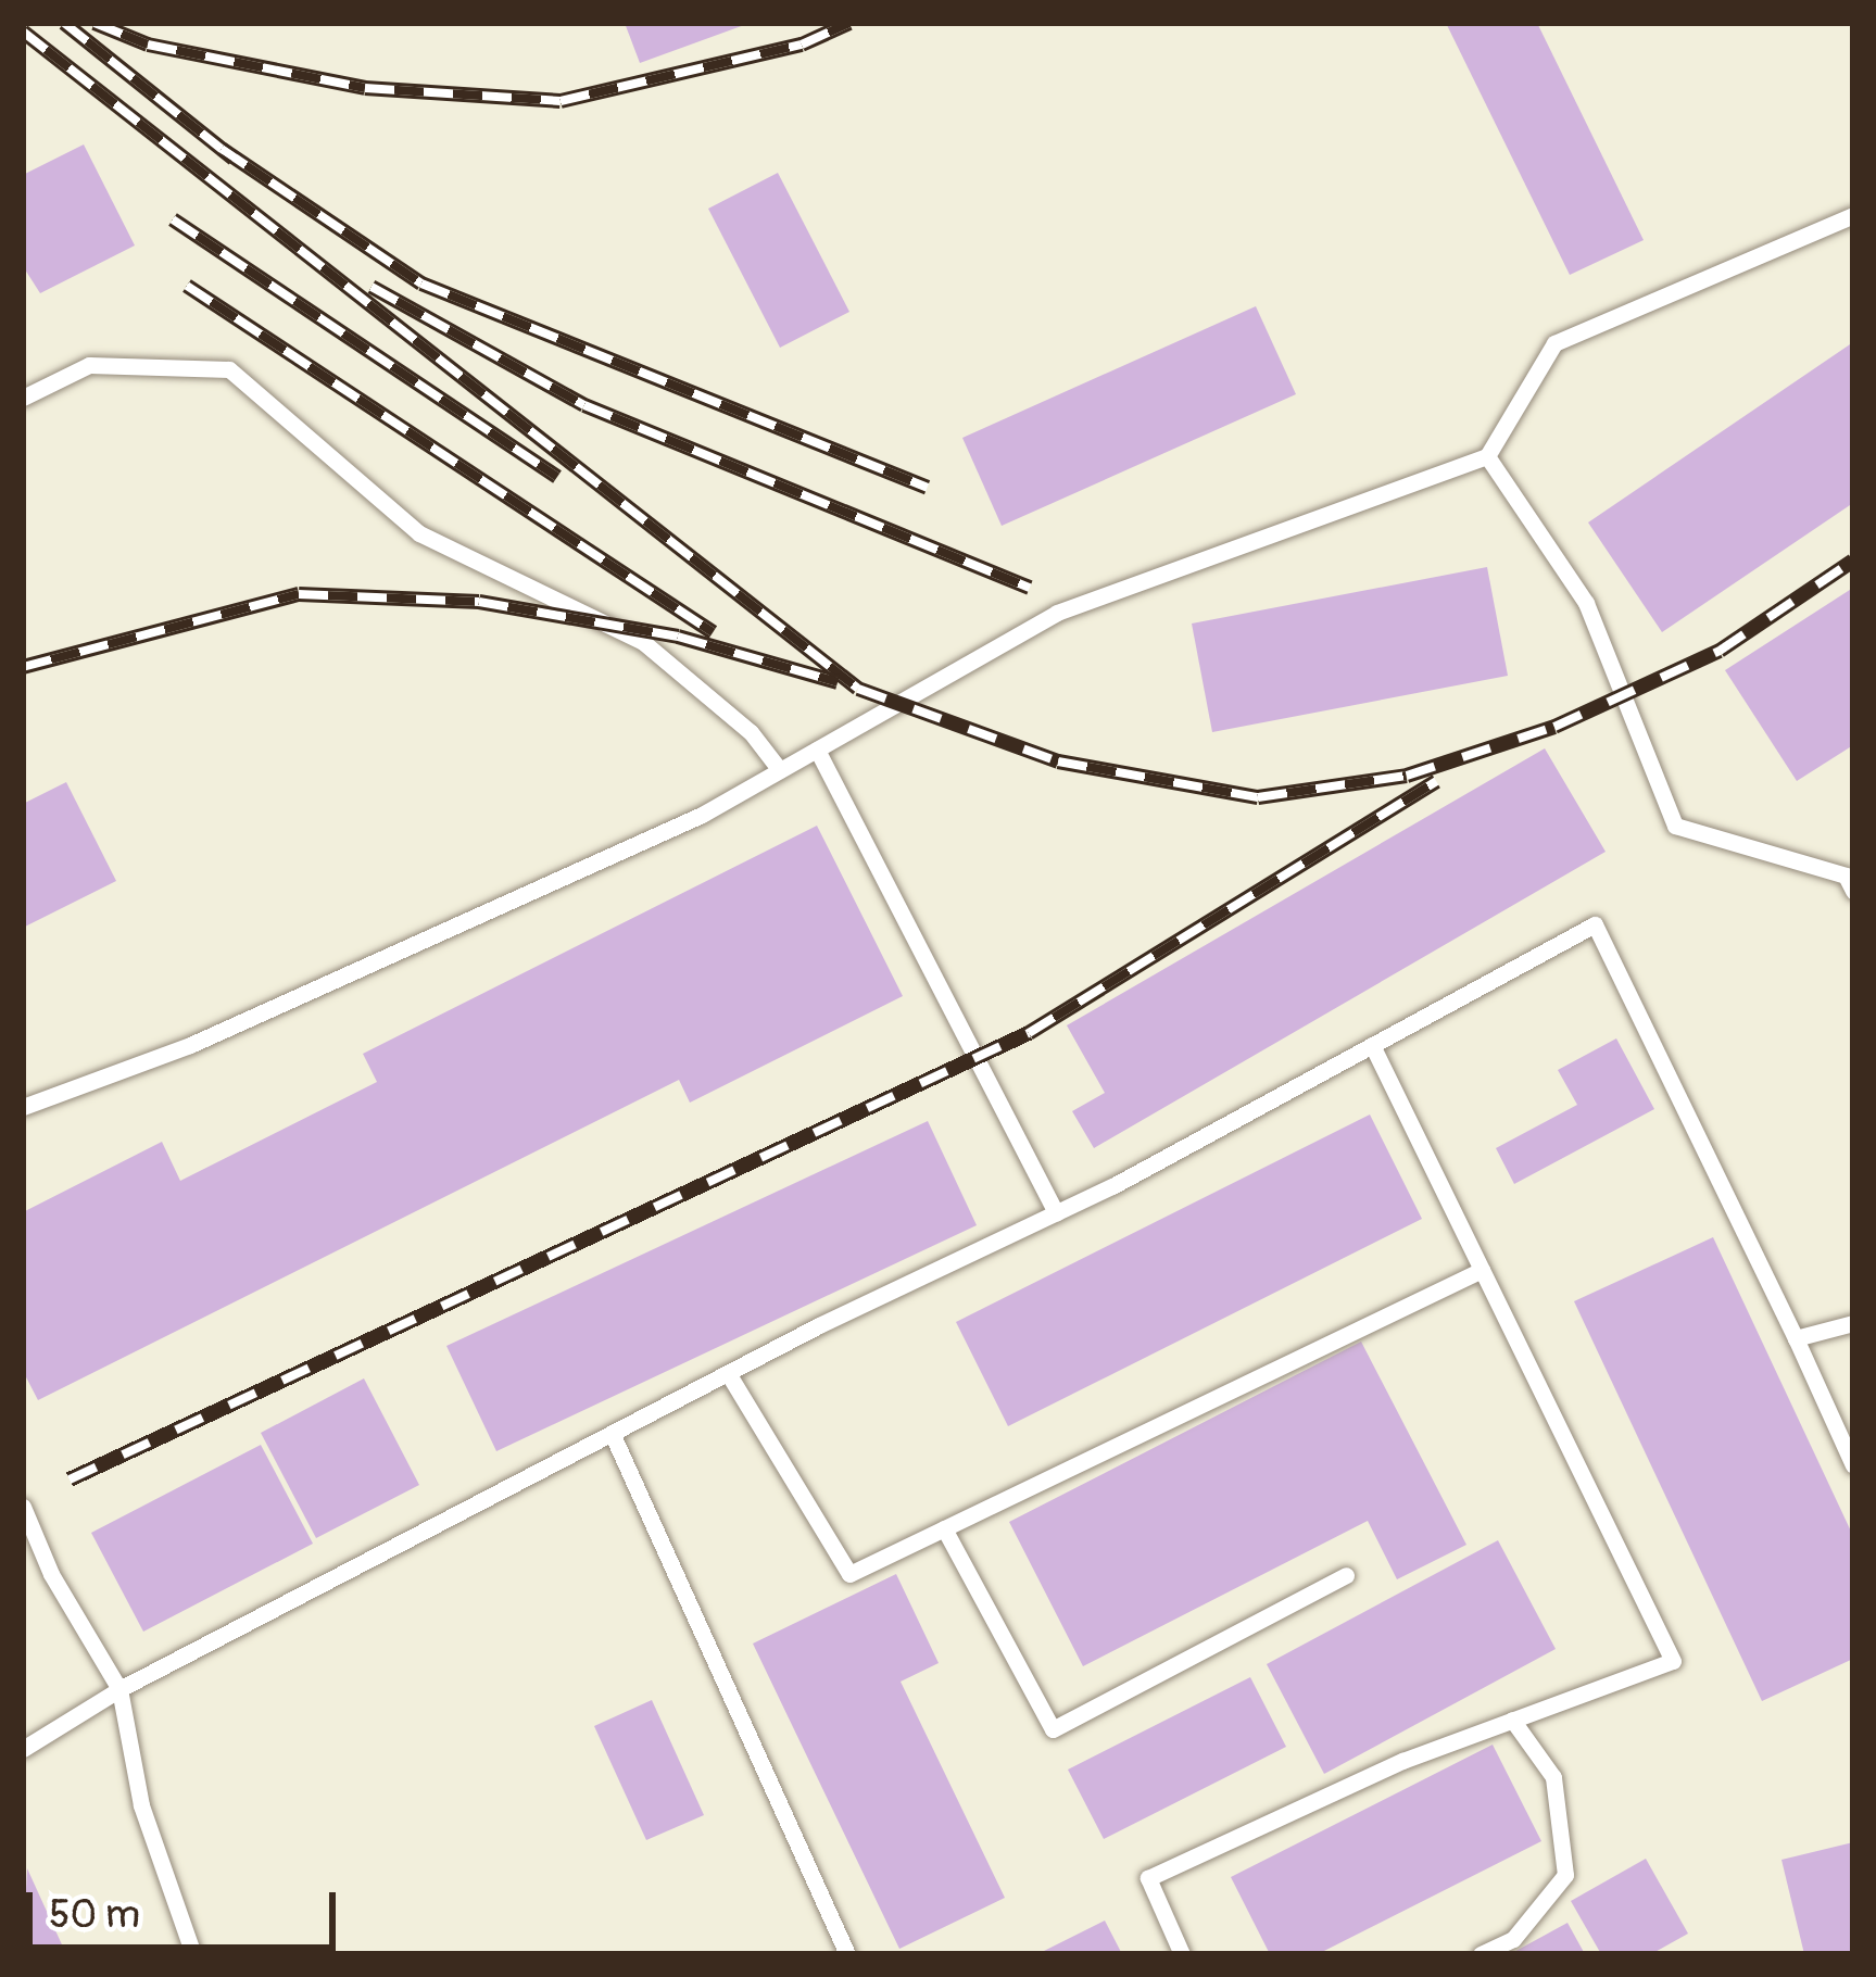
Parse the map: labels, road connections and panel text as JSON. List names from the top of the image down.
{
  "scale_bar": "50 m"
}
